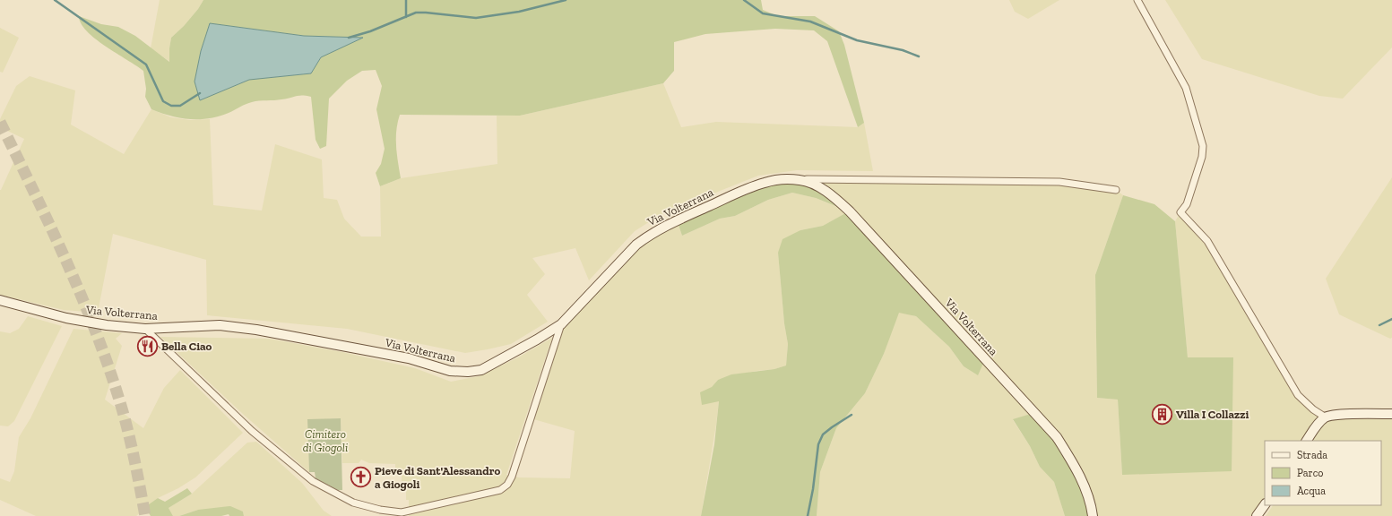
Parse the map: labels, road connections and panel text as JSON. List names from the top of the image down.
{
  "streets": {
    "main road": ["Via Volterrana"]
  },
  "parks": ["Cimitero di Giogoli"],
  "places": {
    "restaurant": ["Bella Ciao"],
    "building": ["Villa I Collazzi"],
    "church": ["Pieve di Sant'Alessandro a Giogoli"]
  },
  "legend": ["Strada", "Parco", "Acqua"]
}
